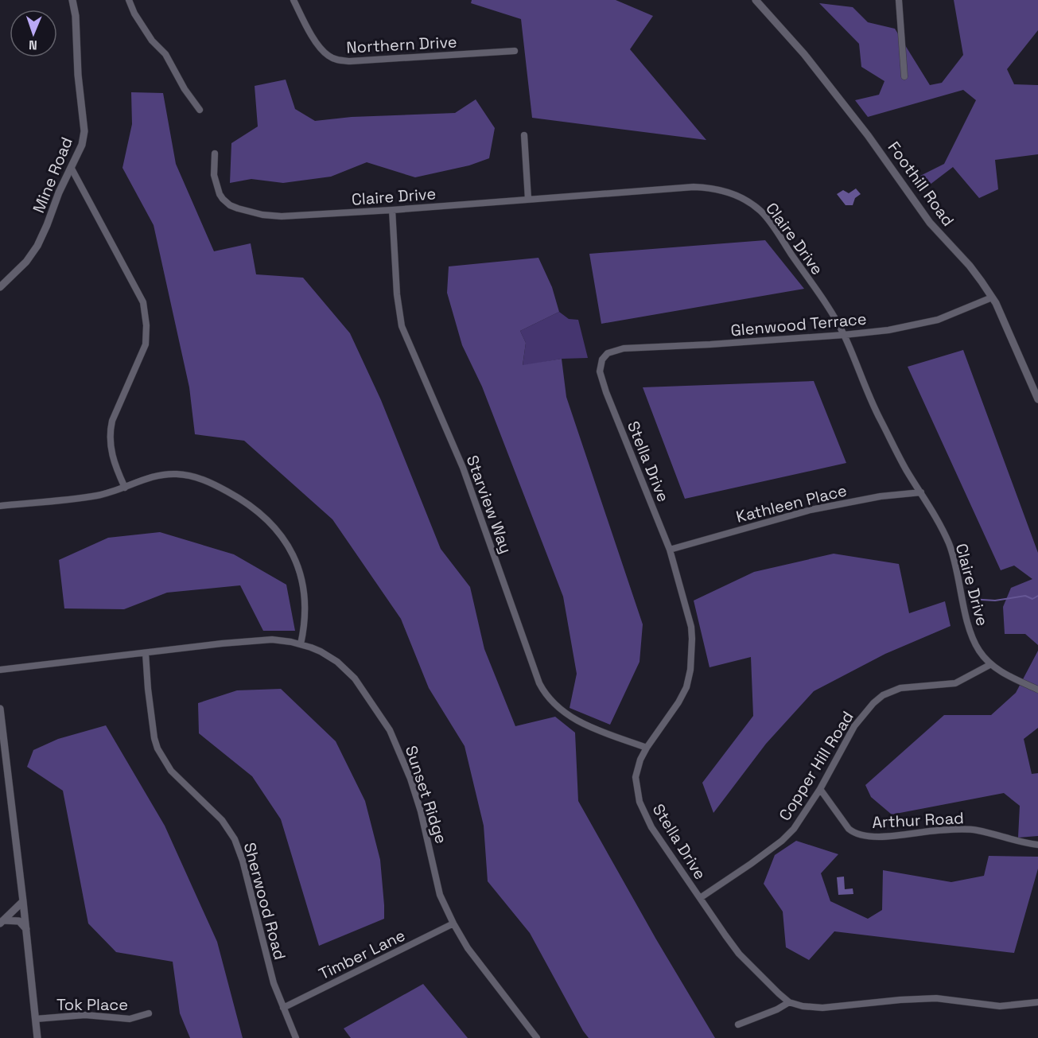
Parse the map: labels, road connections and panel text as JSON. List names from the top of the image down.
{
  "streets": {
    "street": [
      "Northern Drive",
      "Mine Road",
      "Foothill Road",
      "Claire Drive",
      "Glenwood Terrace",
      "Stella Drive",
      "Kathleen Place",
      "Starview Way",
      "Copper Hill Road",
      "Sunset Ridge",
      "Arthur Road",
      "Sherwood Road",
      "Timber Lane",
      "Tok Place"
    ]
  },
  "crossings": [
    ["Foothill Road", "Glenwood Terrace"],
    ["Claire Drive", "Glenwood Terrace"],
    ["Claire Drive", "Kathleen Place"],
    ["Claire Drive", "Starview Way"],
    ["Claire Drive", "Copper Hill Road"],
    ["Glenwood Terrace", "Stella Drive"],
    ["Stella Drive", "Kathleen Place"],
    ["Stella Drive", "Starview Way"],
    ["Stella Drive", "Copper Hill Road"],
    ["Copper Hill Road", "Arthur Road"],
    ["Sunset Ridge", "Sherwood Road"],
    ["Sunset Ridge", "Timber Lane"],
    ["Sherwood Road", "Timber Lane"]
  ],
  "north": "bottom"
}
